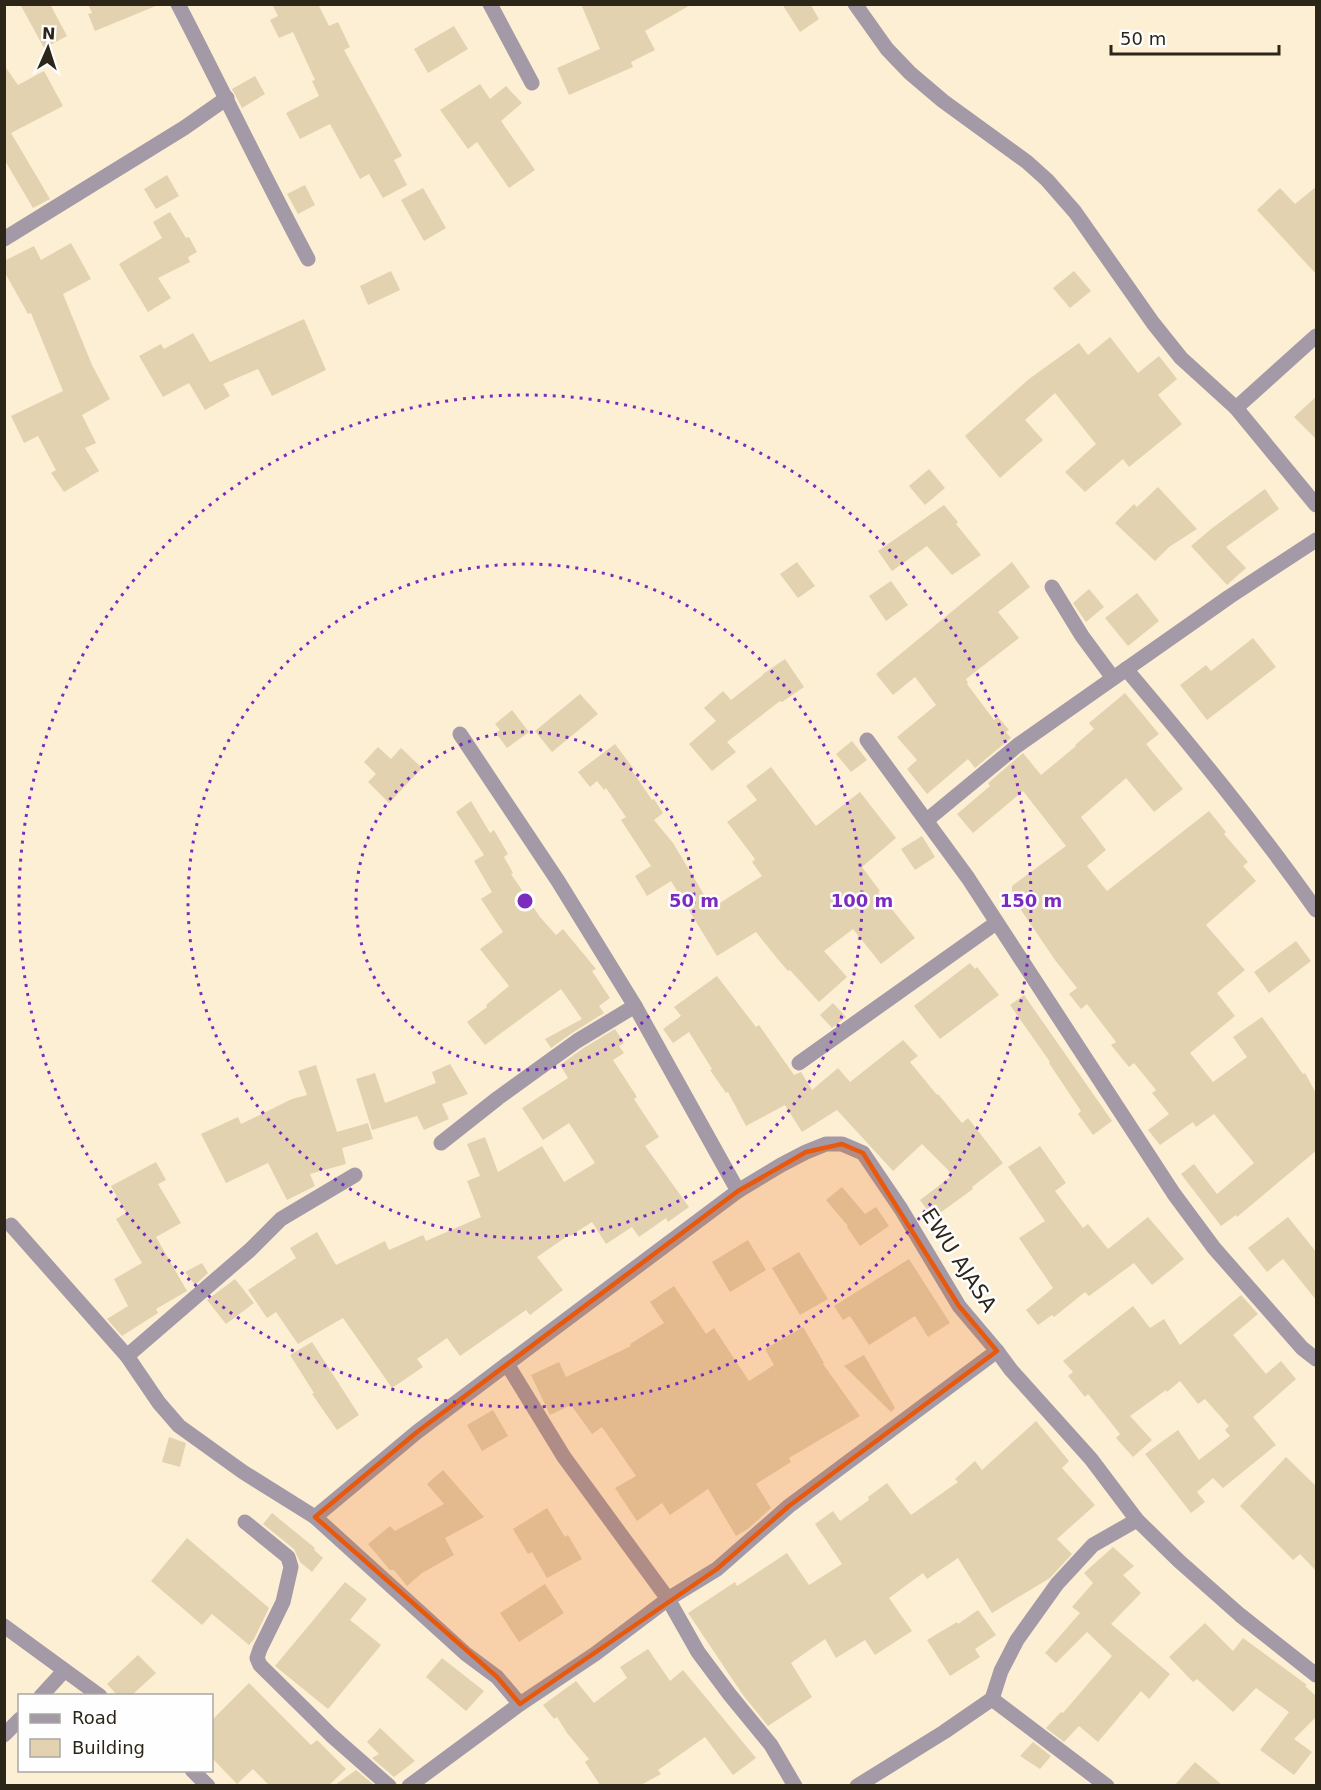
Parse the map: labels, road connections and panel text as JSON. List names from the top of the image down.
{
  "streets": {
    "street": ["EWU AJASA"]
  },
  "legend": ["Road", "Building"],
  "scale_bar": "50 m",
  "north": "top",
  "rings": ["50 m", "100 m", "150 m"]
}
